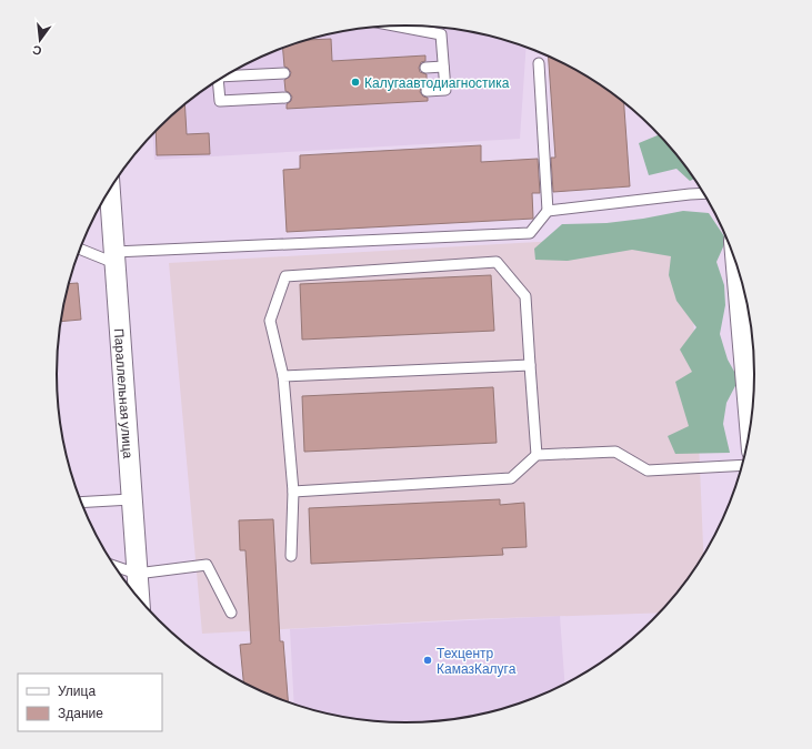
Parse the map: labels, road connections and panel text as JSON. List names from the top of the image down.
{
  "streets": {
    "street": ["Параллельная улица"]
  },
  "places": ["Калугаавтодиагностика", "Техцентр КамазКалуга"],
  "legend": ["Улица", "Здание"],
  "north": "bottom"
}
